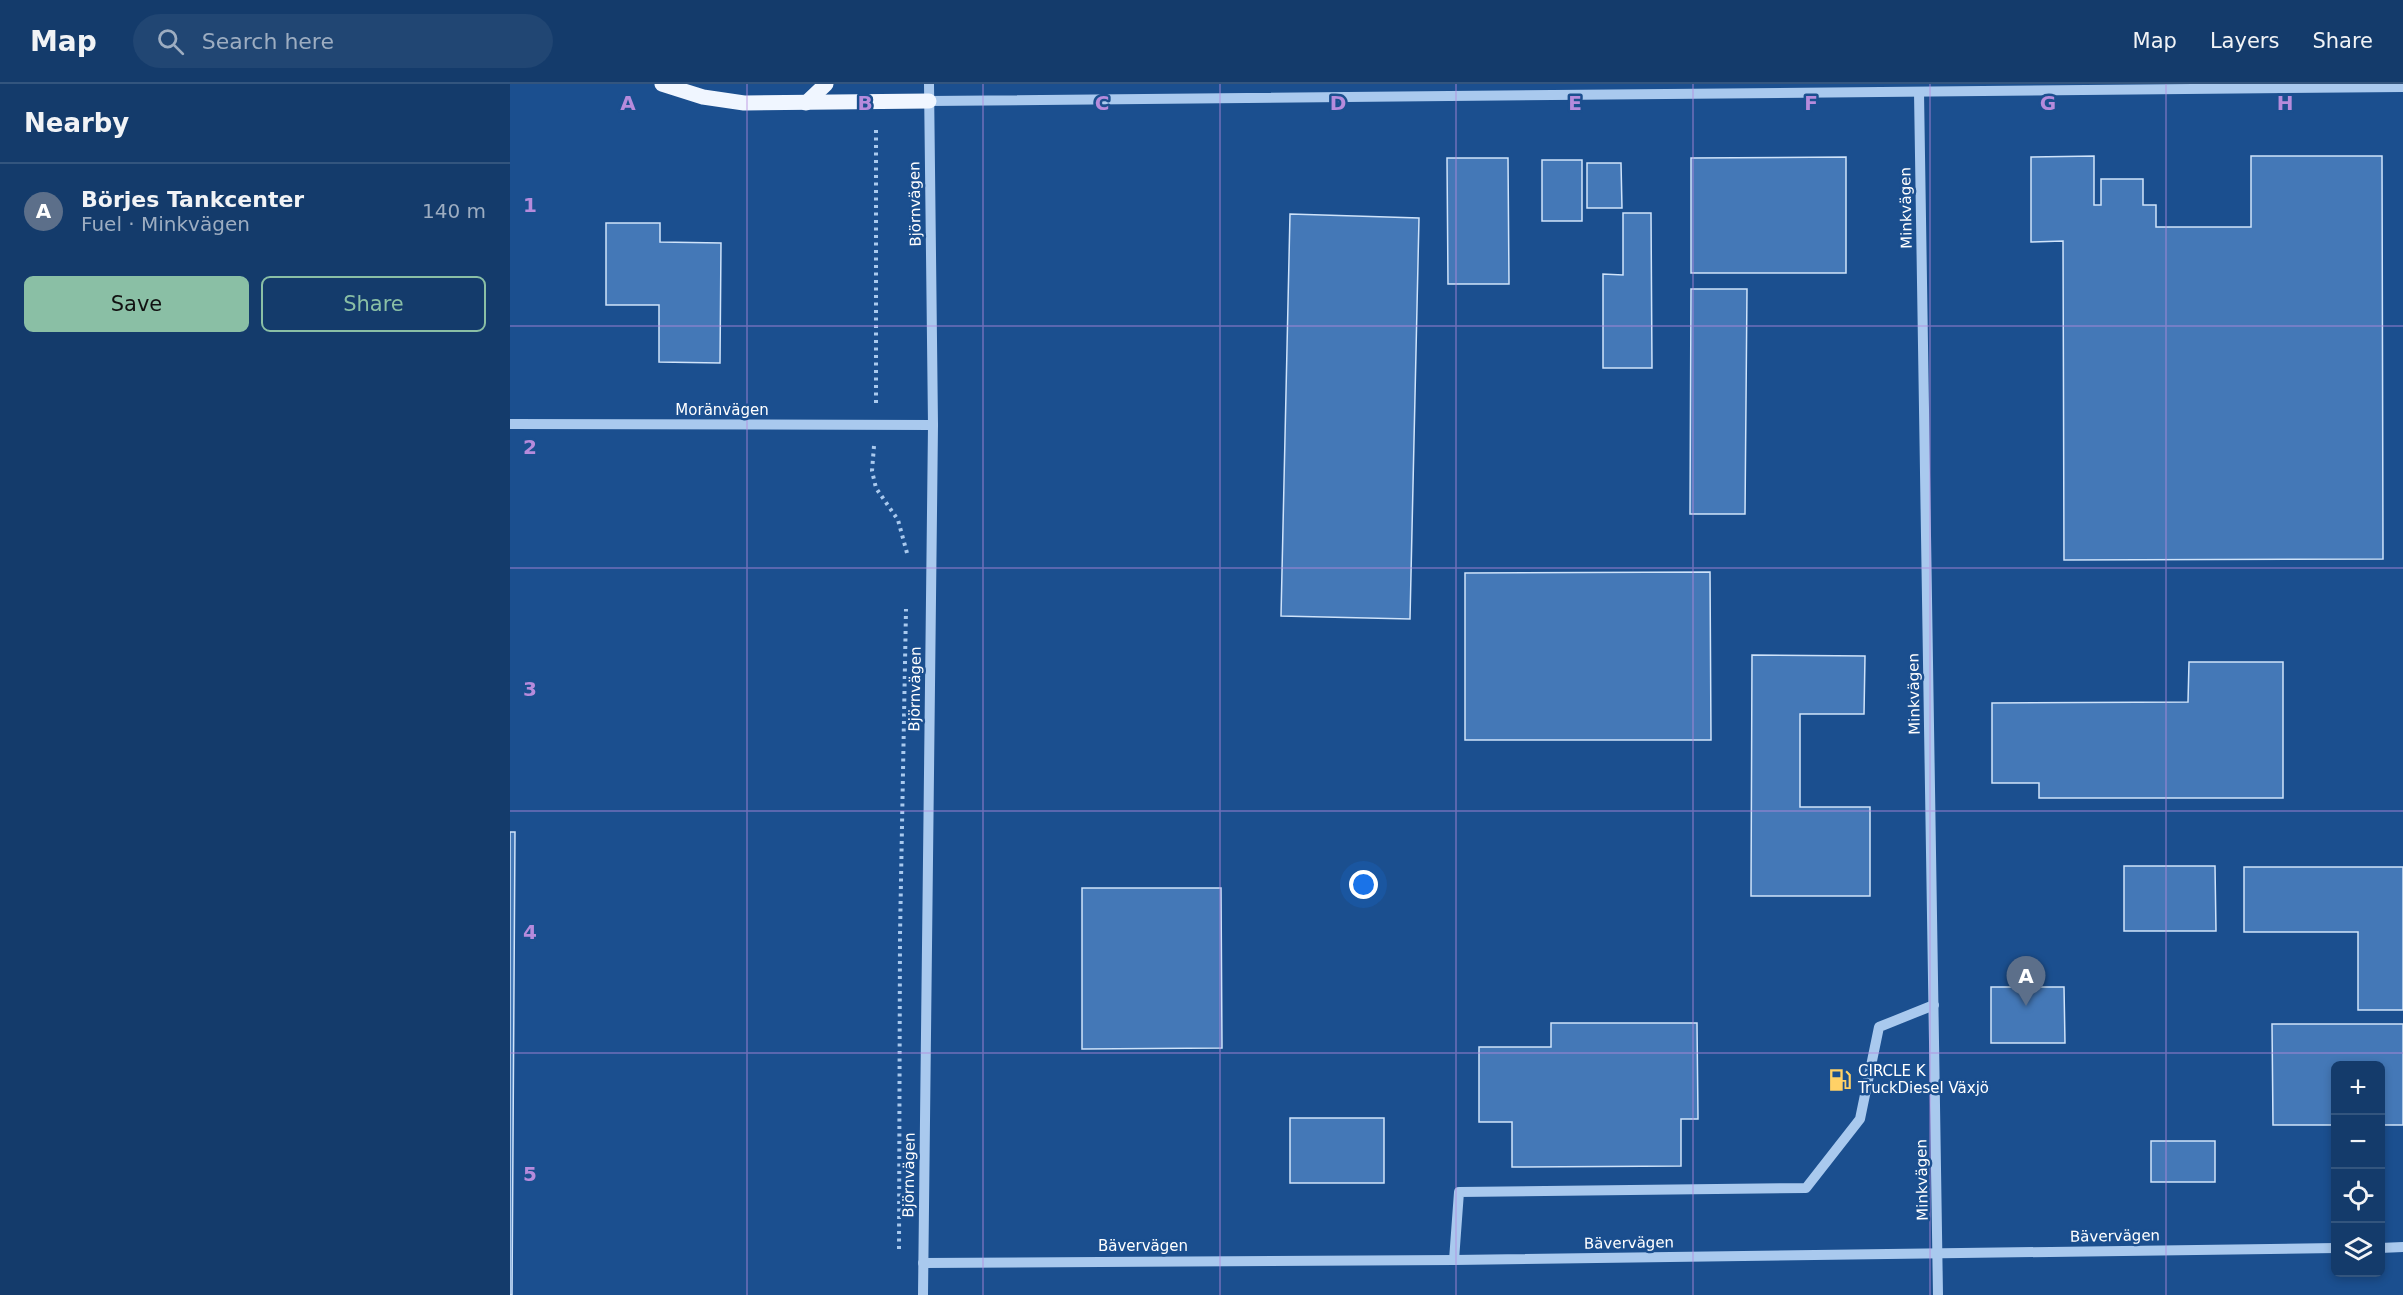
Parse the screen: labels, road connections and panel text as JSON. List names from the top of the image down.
{
  "streets": {
    "street": [
      "Björnvägen",
      "Minkvägen",
      "Moränvägen",
      "Bävervägen"
    ]
  },
  "crossings": [
    ["Björnvägen", "Moränvägen"],
    ["Björnvägen", "Bävervägen"],
    ["Minkvägen", "Bävervägen"]
  ],
  "places": {
    "fuel station": ["CIRCLE K TruckDiesel Växjö"]
  },
  "page": {
    "header": "Map",
    "search": "Search here",
    "nav": ["Map", "Layers", "Share"],
    "heading": "Nearby",
    "list": [
      {
        "mark": "A",
        "name": "Börjes Tankcenter",
        "note": "Fuel · Minkvägen",
        "value": "140 m"
      }
    ],
    "buttons": ["Save", "Share"],
    "pins": "A",
    "map_buttons": ["+", "−"]
  },
  "grid": {
    "columns": [
      "A",
      "B",
      "C",
      "D",
      "E",
      "F",
      "G",
      "H"
    ],
    "rows": [
      "1",
      "2",
      "3",
      "4",
      "5"
    ]
  }
}
